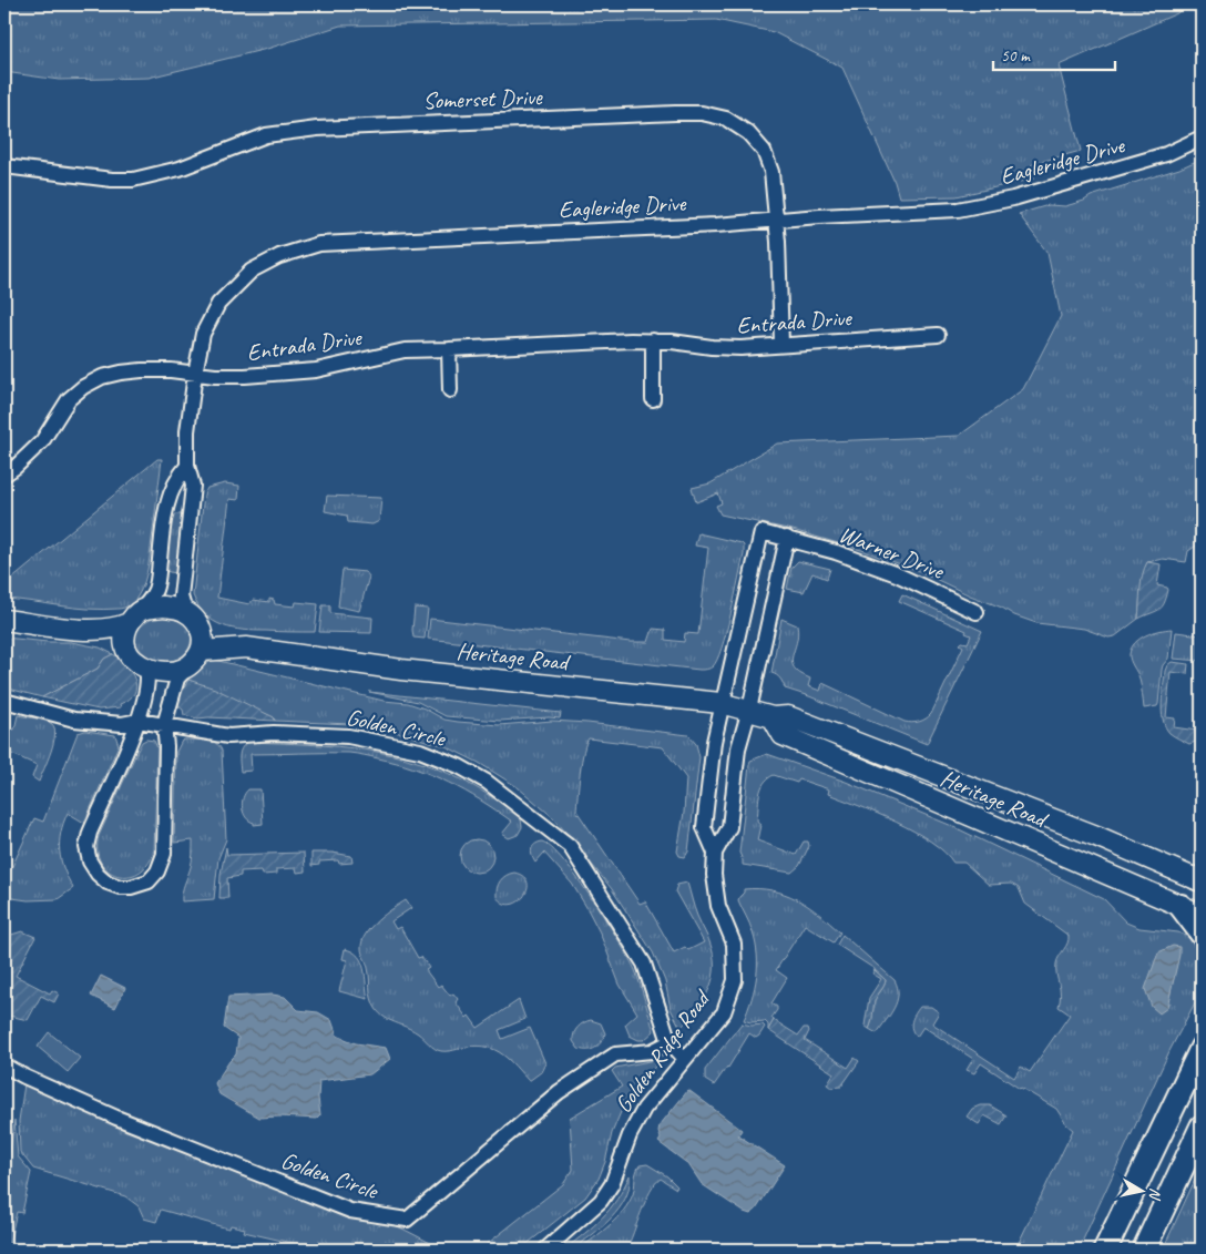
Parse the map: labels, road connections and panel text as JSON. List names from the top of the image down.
{
  "streets": {
    "main road": ["Heritage Road"],
    "street": [
      "Somerset Drive",
      "Eagleridge Drive",
      "Entrada Drive",
      "Warner Drive",
      "Golden Circle",
      "Golden Ridge Road"
    ]
  },
  "crossings": [
    ["Somerset Drive", "Eagleridge Drive"],
    ["Somerset Drive", "Entrada Drive"],
    ["Eagleridge Drive", "Entrada Drive"],
    ["Eagleridge Drive", "Heritage Road"],
    ["Warner Drive", "Heritage Road"],
    ["Warner Drive", "Golden Ridge Road"],
    ["Heritage Road", "Golden Ridge Road"],
    ["Golden Circle", "Golden Ridge Road"]
  ],
  "scale_bar": "50 m",
  "north": "right"
}
